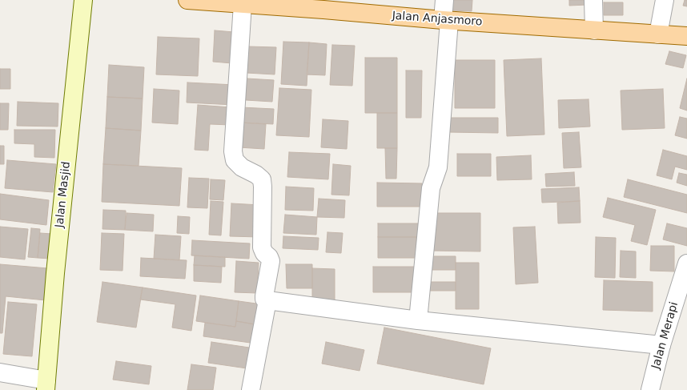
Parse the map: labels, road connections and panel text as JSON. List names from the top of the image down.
{
  "streets": {
    "main road": ["Jalan Anjasmoro", "Jalan Masjid"],
    "street": ["Jalan Merapi"]
  }
}
